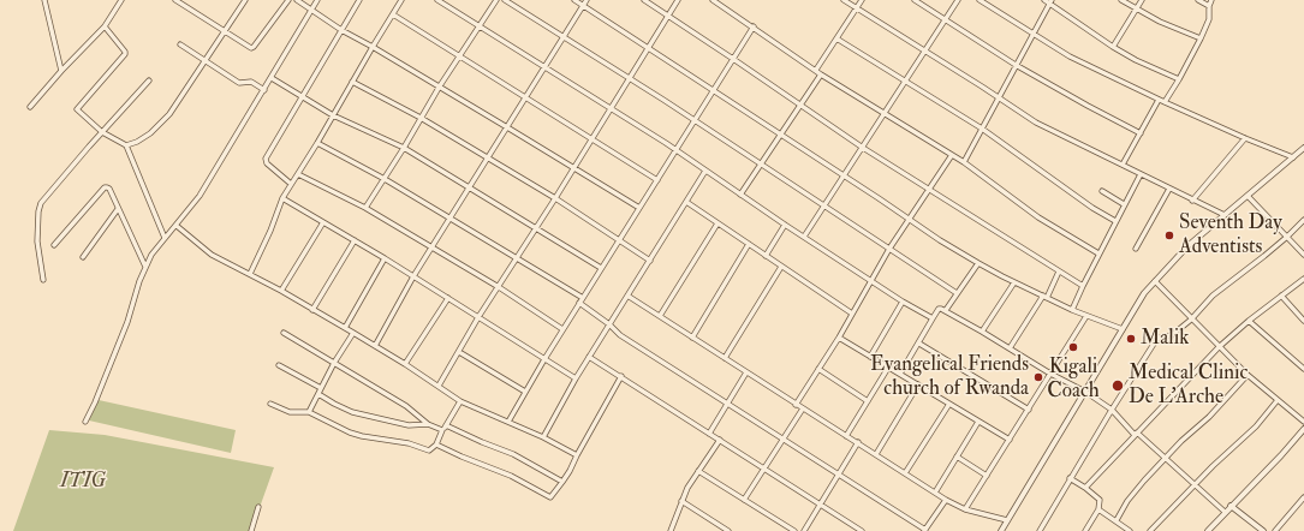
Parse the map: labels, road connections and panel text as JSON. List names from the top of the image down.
{
  "parks": ["ITIG"],
  "places": [
    "Seventh Day Adventists",
    "Malik",
    "Kigali Coach",
    "Evangelical Friends church of Rwanda",
    "Medical Clinic De L'Arche"
  ]
}
